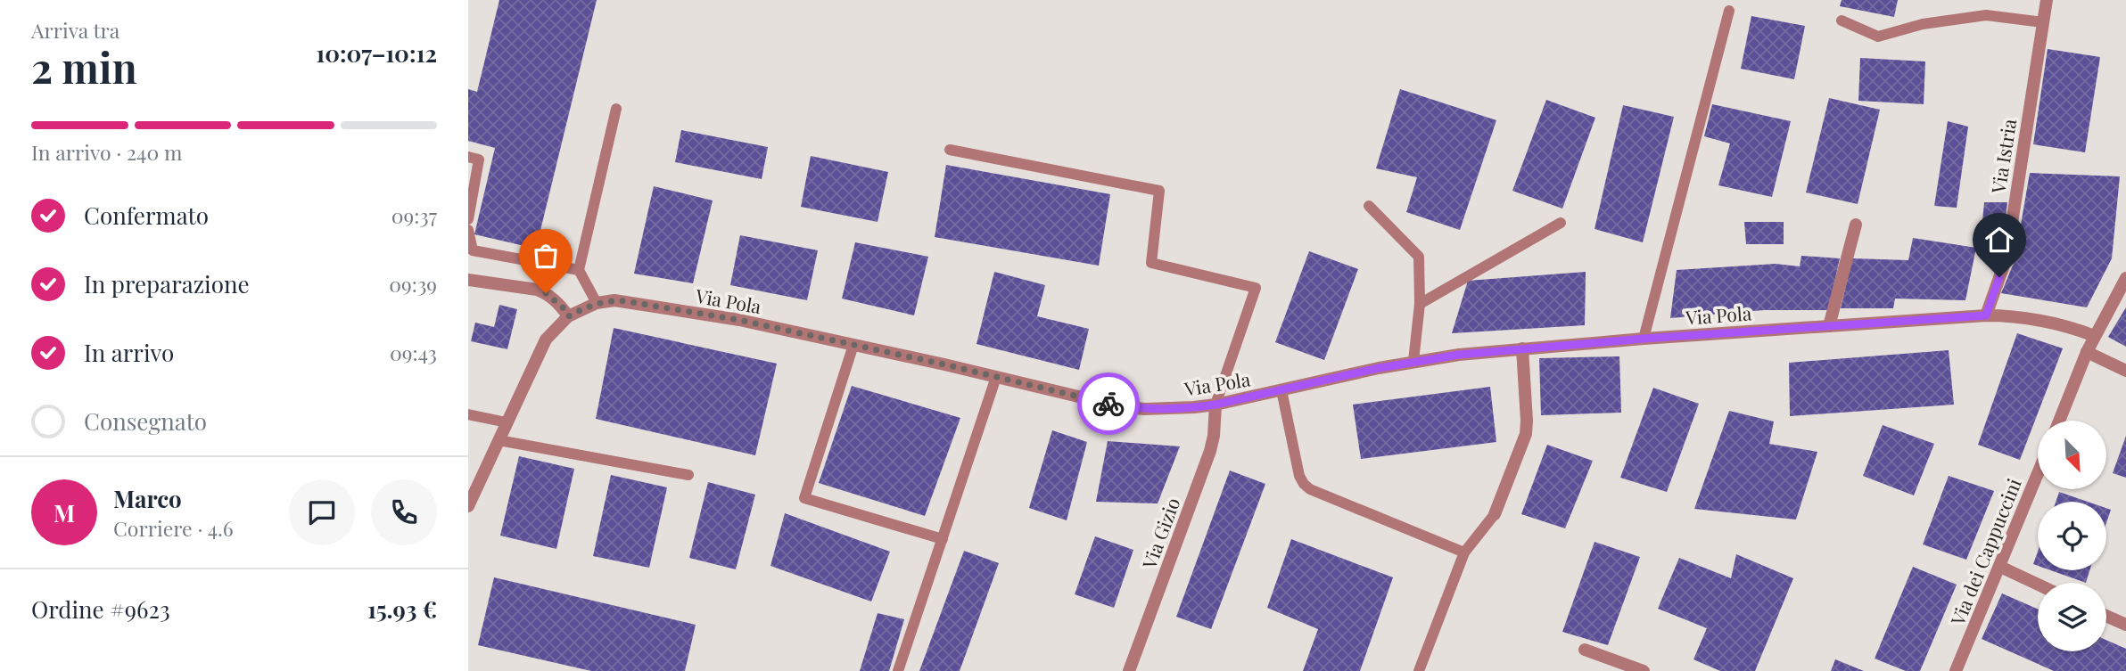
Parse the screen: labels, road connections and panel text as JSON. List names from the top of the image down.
{
  "streets": {
    "street": [
      "Via Istria",
      "Via Pola",
      "Via Gizio",
      "Via dei Cappuccini"
    ]
  },
  "crossings": [
    ["Via Istria", "Via Pola"],
    ["Via Pola", "Via Gizio"]
  ],
  "north": "bottom right",
  "page": {
    "heading": ["2 min", "Arriva tra", "10:07–10:12"],
    "panel": [
      "Marco",
      "Corriere · 4.6",
      "Ordine #9623",
      "15.93 €"
    ],
    "bar": "In arrivo · 240 m",
    "list": [
      ["Confermato", "09:37"],
      ["In preparazione", "09:39"],
      ["In arrivo", "09:43"],
      "Consegnato"
    ],
    "round": "M"
  }
}
